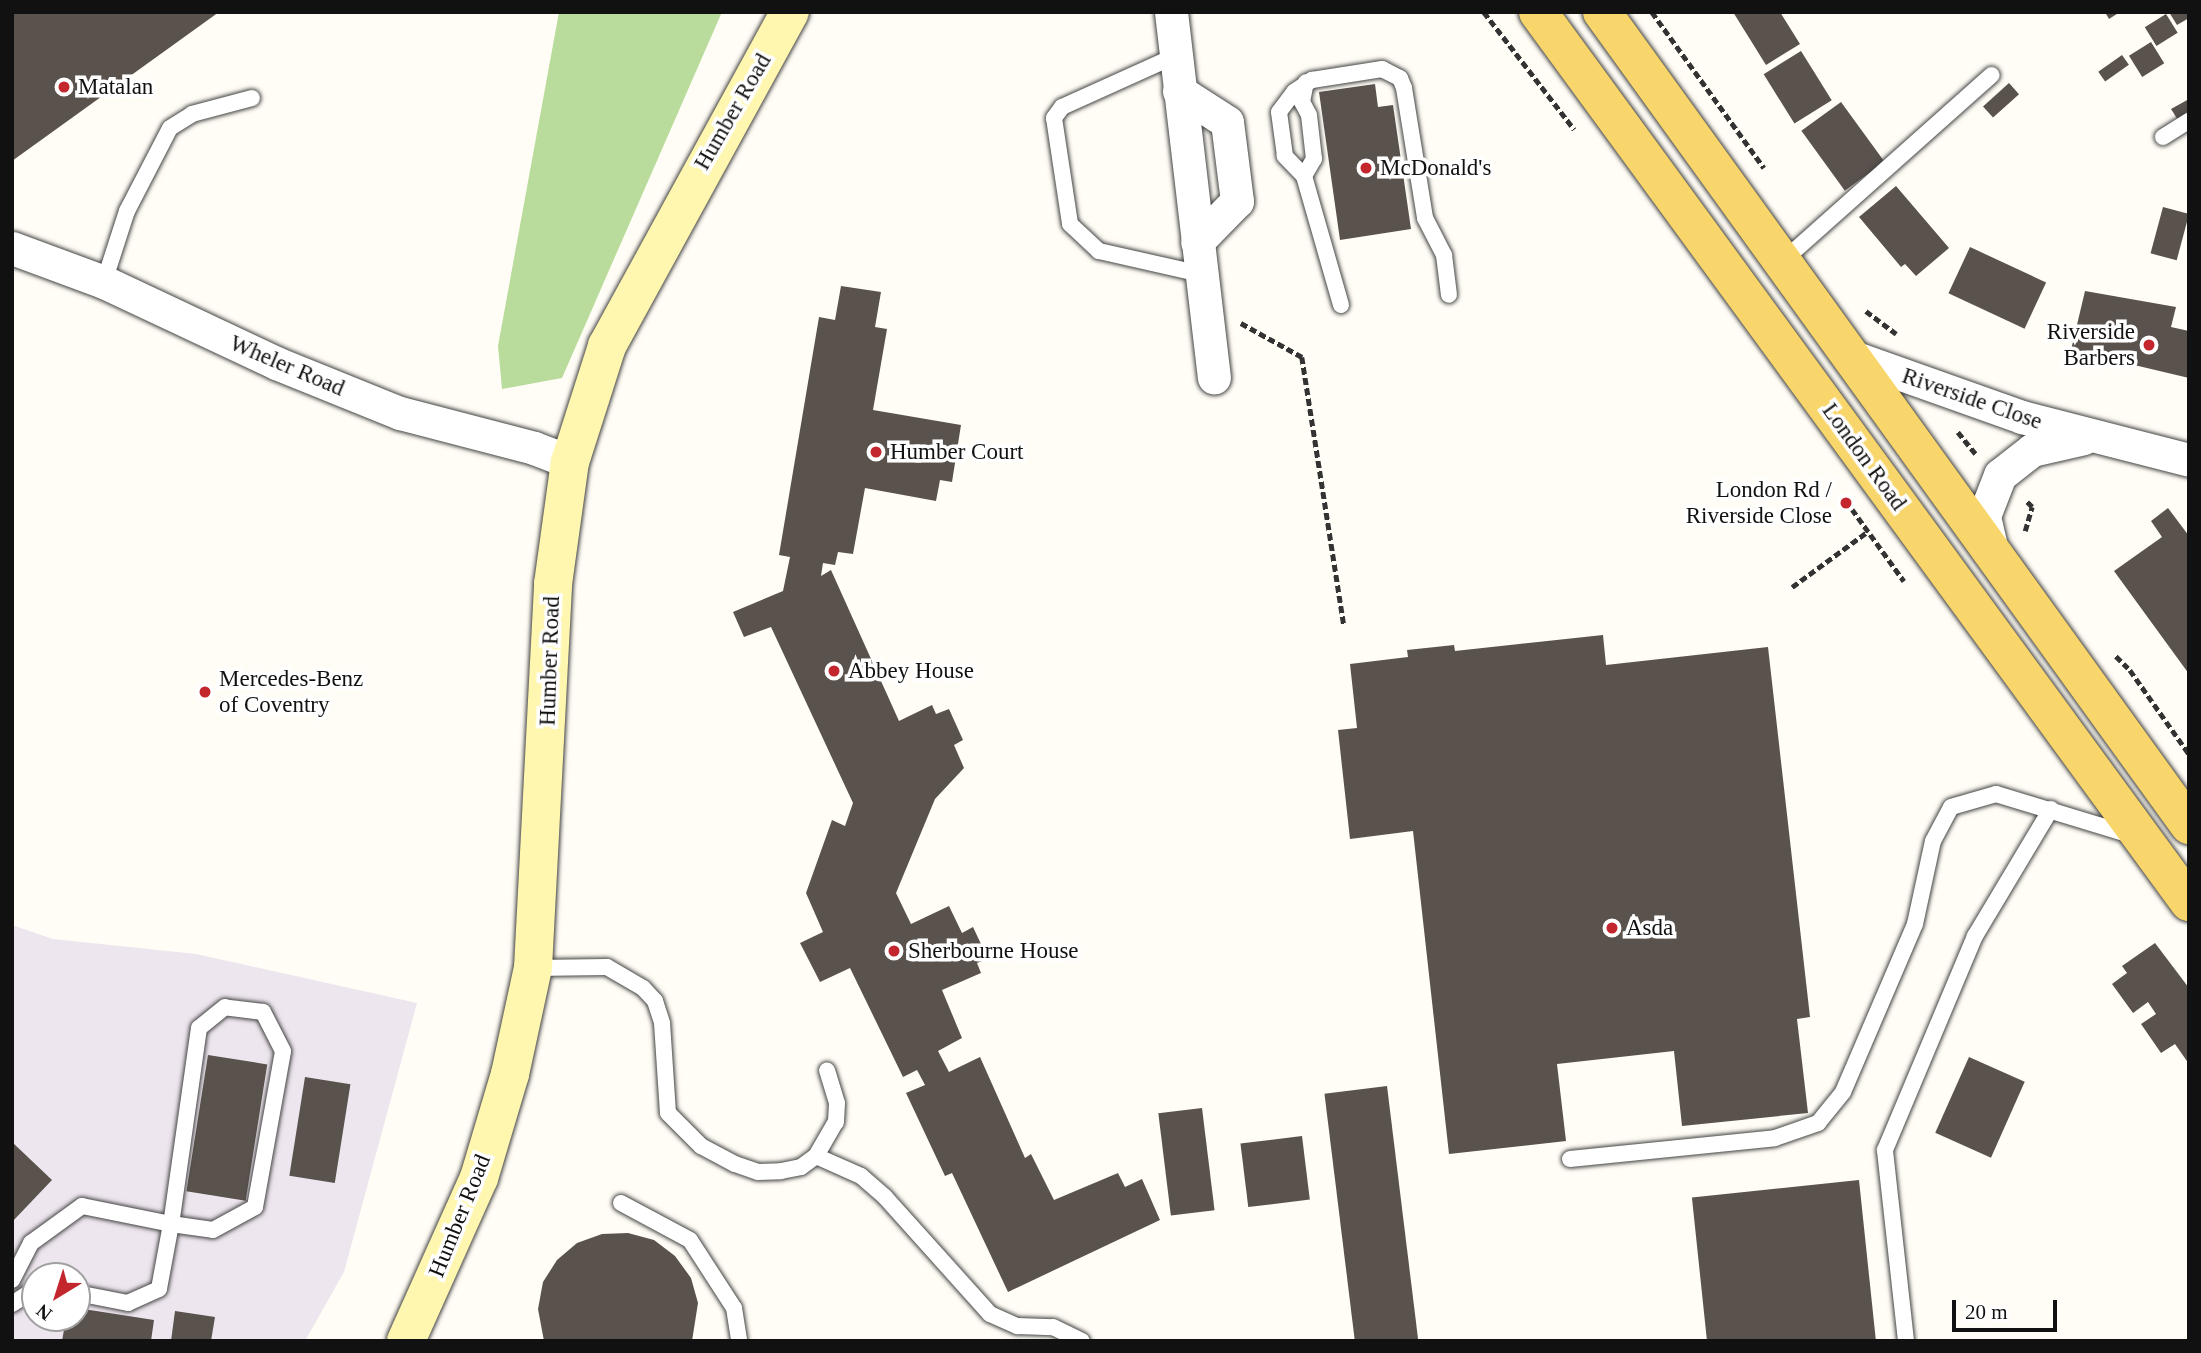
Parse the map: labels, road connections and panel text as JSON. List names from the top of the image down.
{
  "streets": {
    "main road": ["Humber Road", "London Road"],
    "street": ["Wheler Road", "Riverside Close"]
  },
  "crossings": [
    ["Humber Road", "Wheler Road"]
  ],
  "places": [
    "Matalan",
    "McDonald's",
    "Riverside Barbers",
    "Humber Court",
    "London Rd / Riverside Close",
    "Abbey House",
    "Mercedes-Benz of Coventry",
    "Asda",
    "Sherbourne House"
  ],
  "scale_bar": "20 m",
  "north": "bottom left"
}
